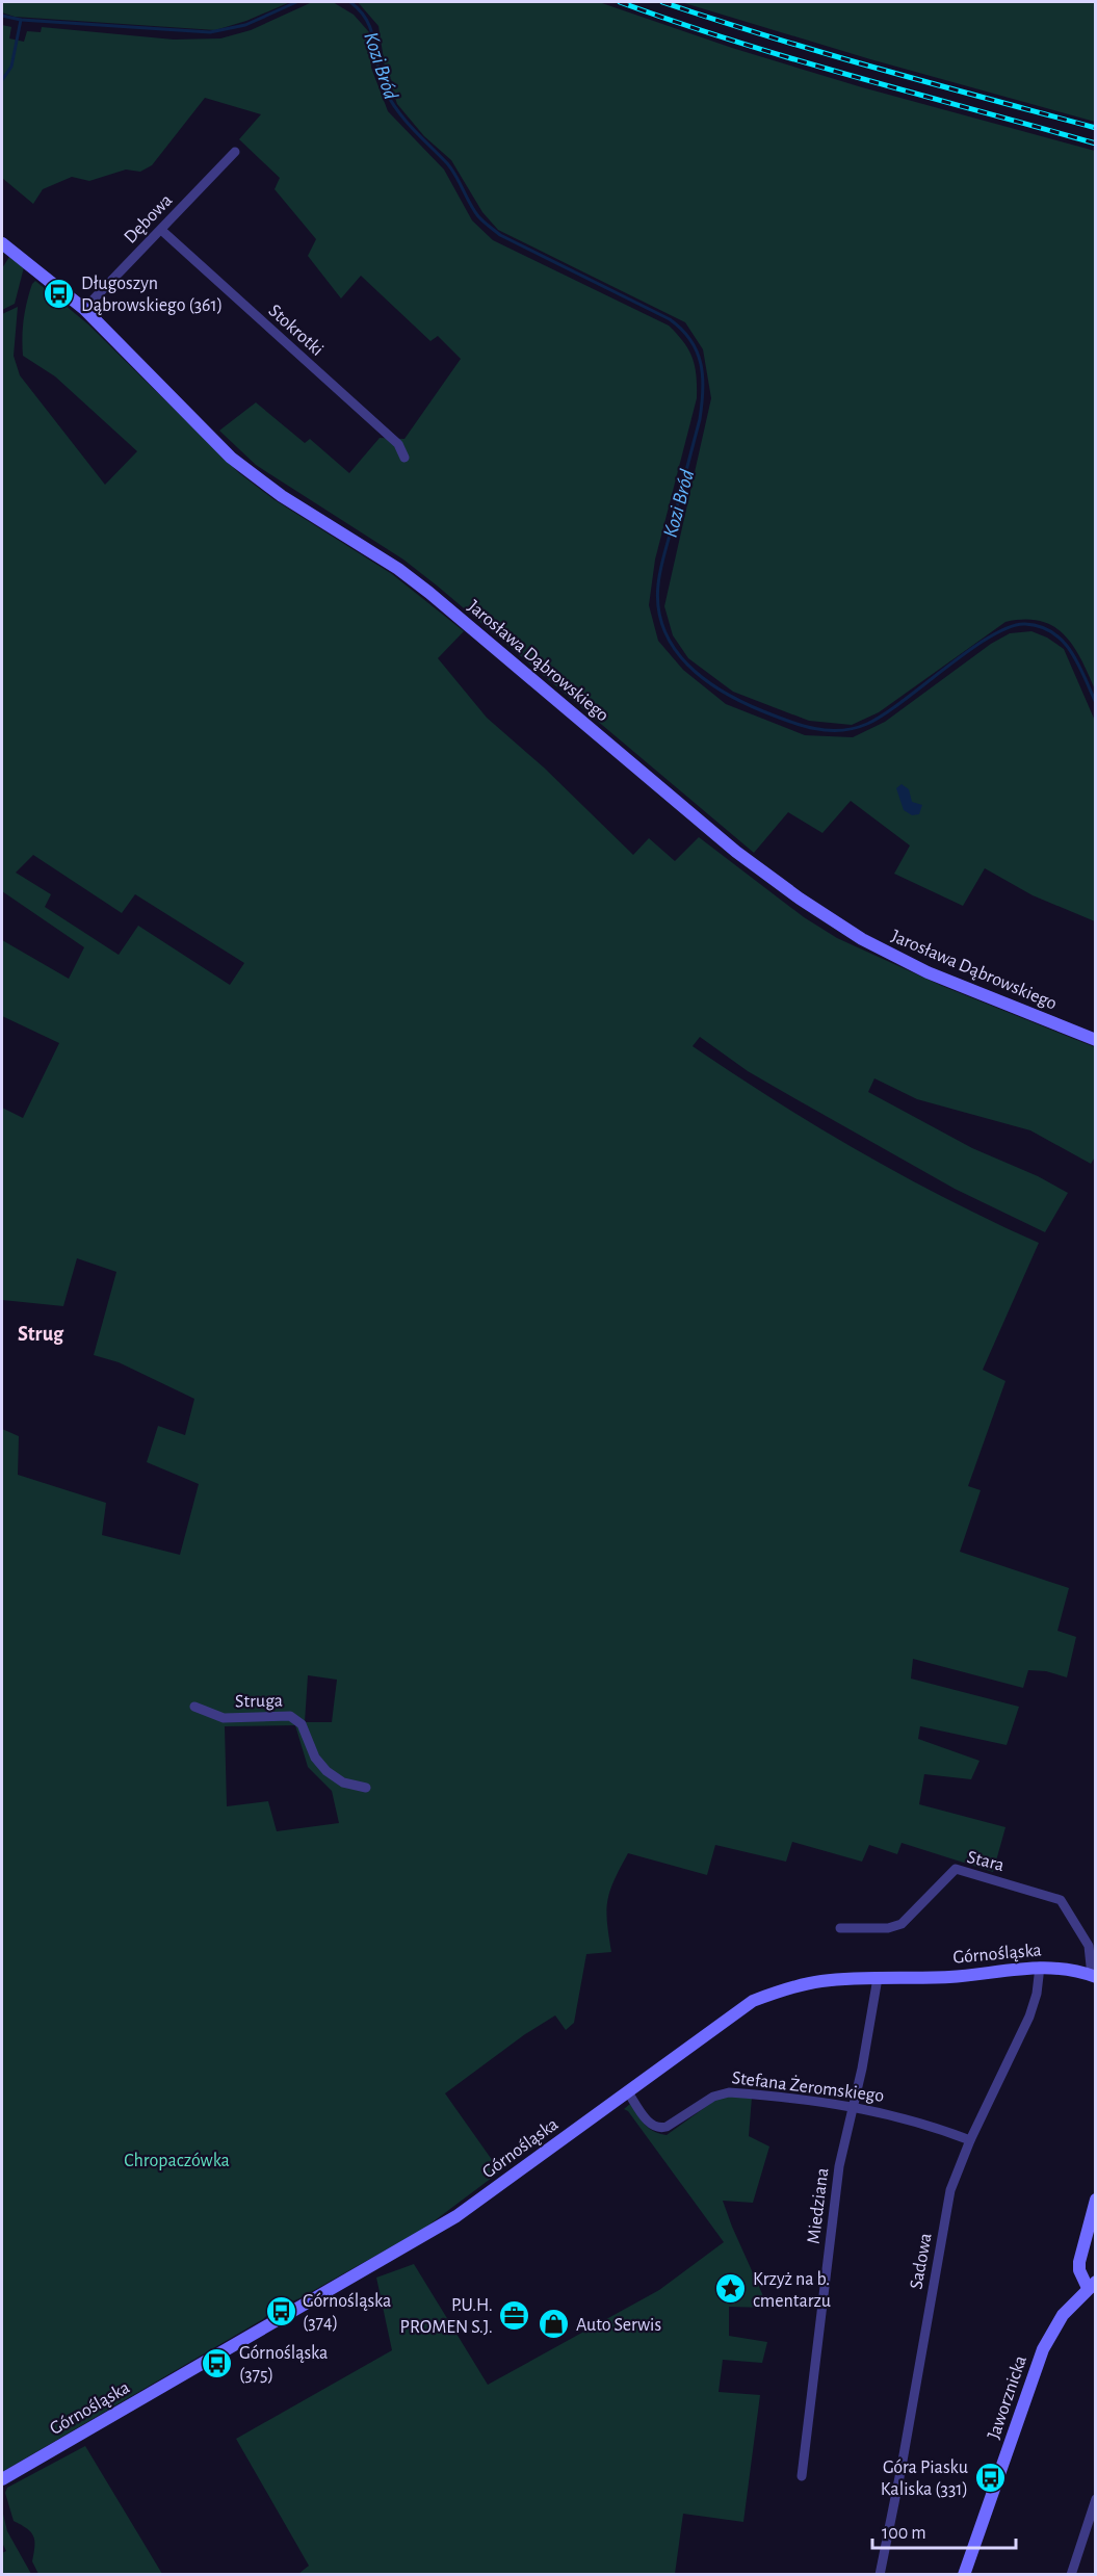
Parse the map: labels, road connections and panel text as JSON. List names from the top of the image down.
{
  "streets": {
    "street": [
      "Dębowa",
      "Stokrotki",
      "Jarosława Dąbrowskiego",
      "Struga",
      "Stara",
      "Górnośląska",
      "Stefana Żeromskiego",
      "Miedziana",
      "Sadowa",
      "Jaworznicka"
    ]
  },
  "crossings": [
    ["Dębowa", "Stokrotki"],
    ["Dębowa", "Jarosława Dąbrowskiego"],
    ["Stara", "Górnośląska"],
    ["Górnośląska", "Stefana Żeromskiego"],
    ["Górnośląska", "Miedziana"],
    ["Górnośląska", "Sadowa"],
    ["Stefana Żeromskiego", "Miedziana"],
    ["Stefana Żeromskiego", "Sadowa"]
  ],
  "districts": ["Strug"],
  "water": ["Kozi Bród"],
  "parks": ["Chropaczówka"],
  "places": {
    "bus stop": [
      "Długoszyn Dąbrowskiego (361)",
      "Górnośląska (374)",
      "Górnośląska (375)",
      "Góra Piasku Kaliska (331)"
    ],
    "place": ["Krzyż na b. cmentarzu"],
    "office": ["P.U.H. PROMEN S.J."],
    "shop": ["Auto Serwis"]
  },
  "scale_bar": "100 m"
}
